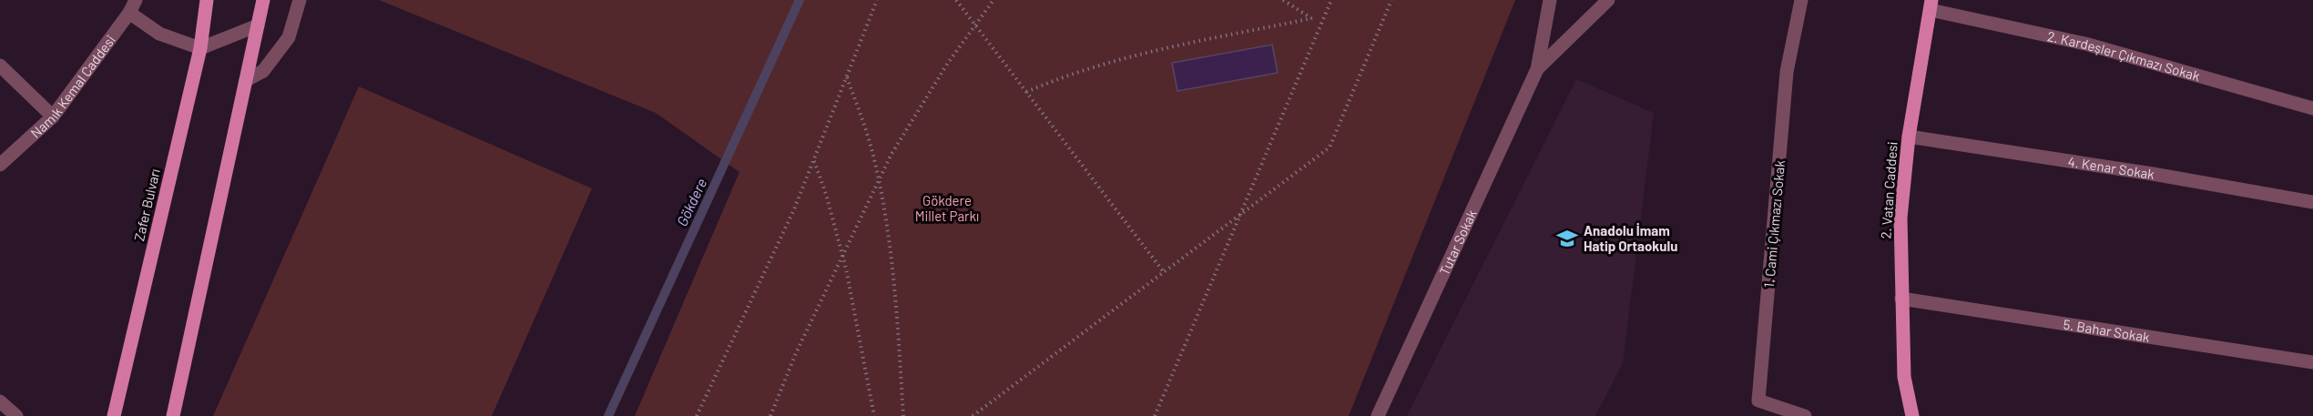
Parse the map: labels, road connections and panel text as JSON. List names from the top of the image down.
{
  "streets": {
    "main road": ["2. Vatan Caddesi", "Zafer Bulvarı"],
    "street": [
      "2. Kardeşler Çıkmazı Sokak",
      "Namık Kemal Caddesi",
      "4. Kenar Sokak",
      "1. Cami Çıkmazı Sokak",
      "Tutar Sokak",
      "5. Bahar Sokak"
    ]
  },
  "crossings": [
    ["2. Kardeşler Çıkmazı Sokak", "2. Vatan Caddesi"],
    ["4. Kenar Sokak", "2. Vatan Caddesi"],
    ["2. Vatan Caddesi", "5. Bahar Sokak"]
  ],
  "water": ["Gökdere"],
  "parks": ["Gökdere Millet Parkı"],
  "places": {
    "school or university": ["Anadolu İmam Hatip Ortaokulu"]
  }
}
